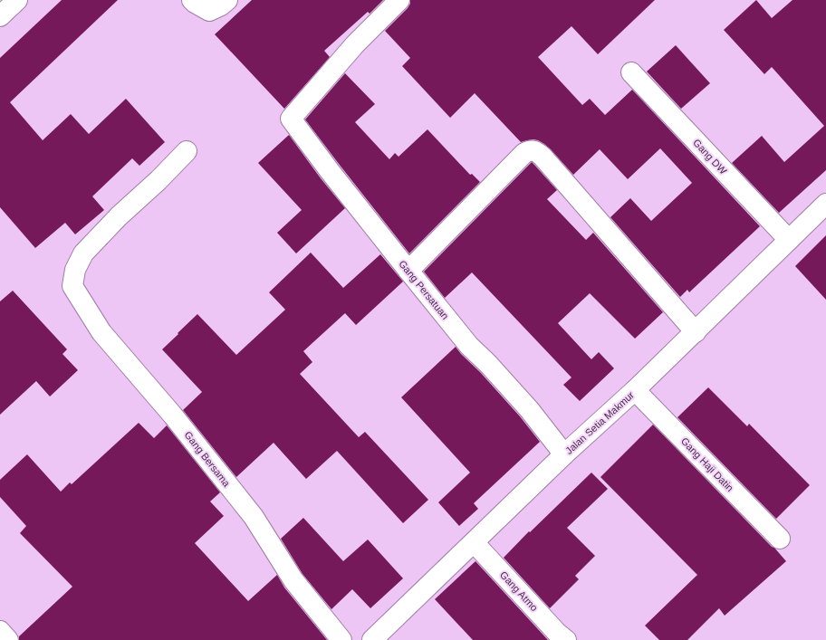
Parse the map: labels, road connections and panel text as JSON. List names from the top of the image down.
{
  "streets": {
    "street": [
      "Gang DW",
      "Gang Persatuan",
      "Jalan Setia Makmur",
      "Gang Bersama",
      "Gang Haji Datin",
      "Gang Atmo"
    ]
  },
  "crossings": [
    ["Gang DW", "Jalan Setia Makmur"],
    ["Gang Persatuan", "Jalan Setia Makmur"],
    ["Jalan Setia Makmur", "Gang Haji Datin"],
    ["Jalan Setia Makmur", "Gang Atmo"]
  ]
}
